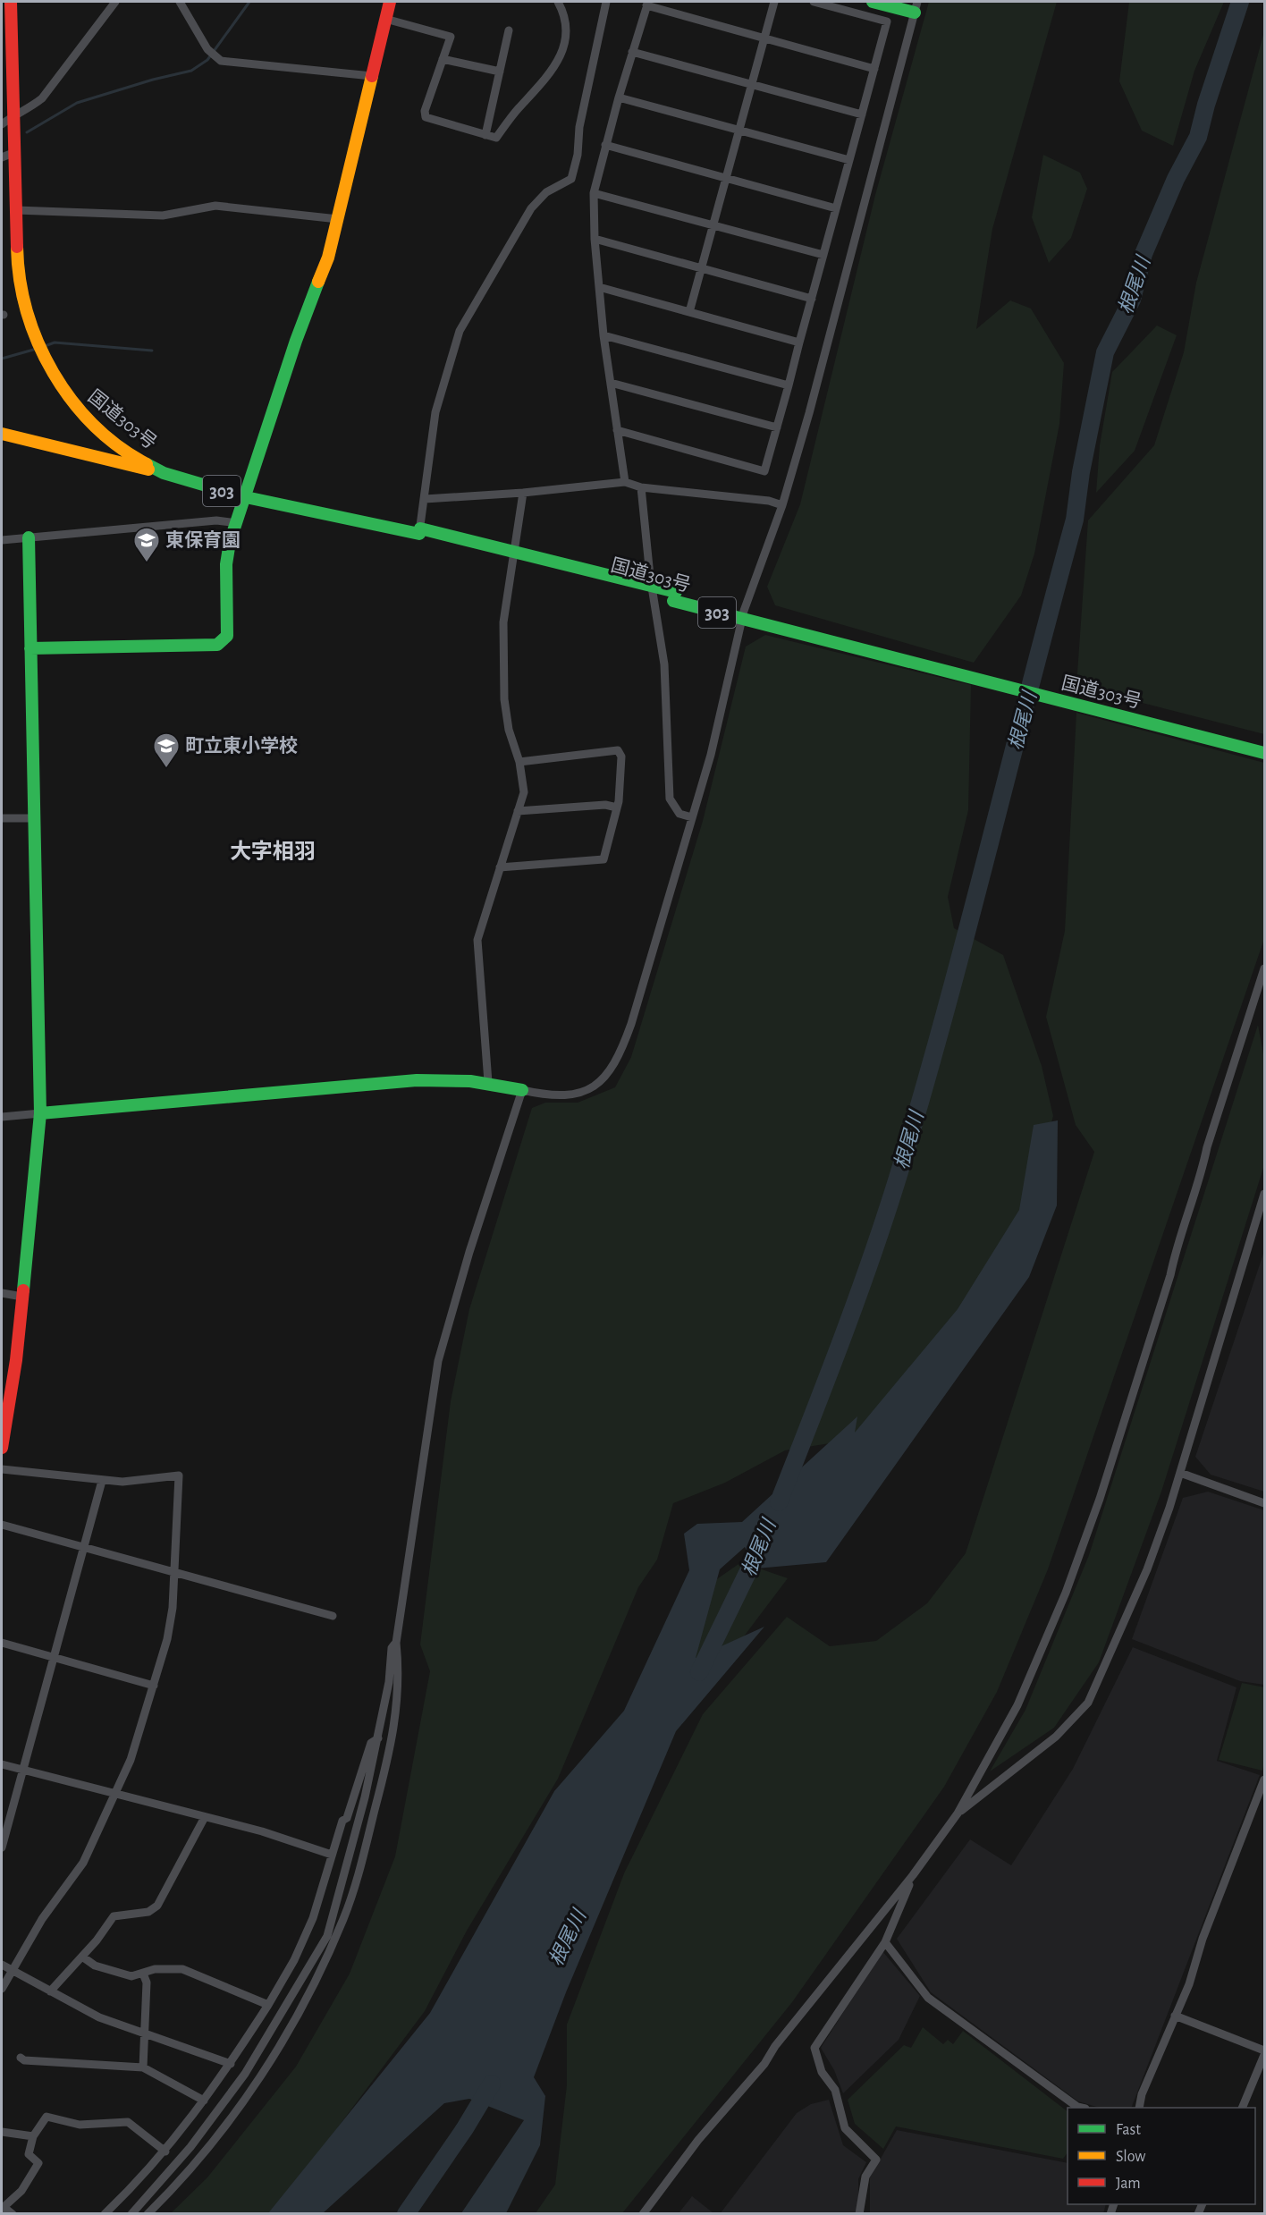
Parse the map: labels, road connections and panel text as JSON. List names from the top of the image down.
{
  "streets": {
    "main road": ["国道303号", "303"]
  },
  "districts": ["大字相羽"],
  "water": ["根尾川"],
  "places": {
    "school or university": ["東保育園", "町立東小学校"]
  },
  "legend": ["Fast", "Slow", "Jam"]
}
